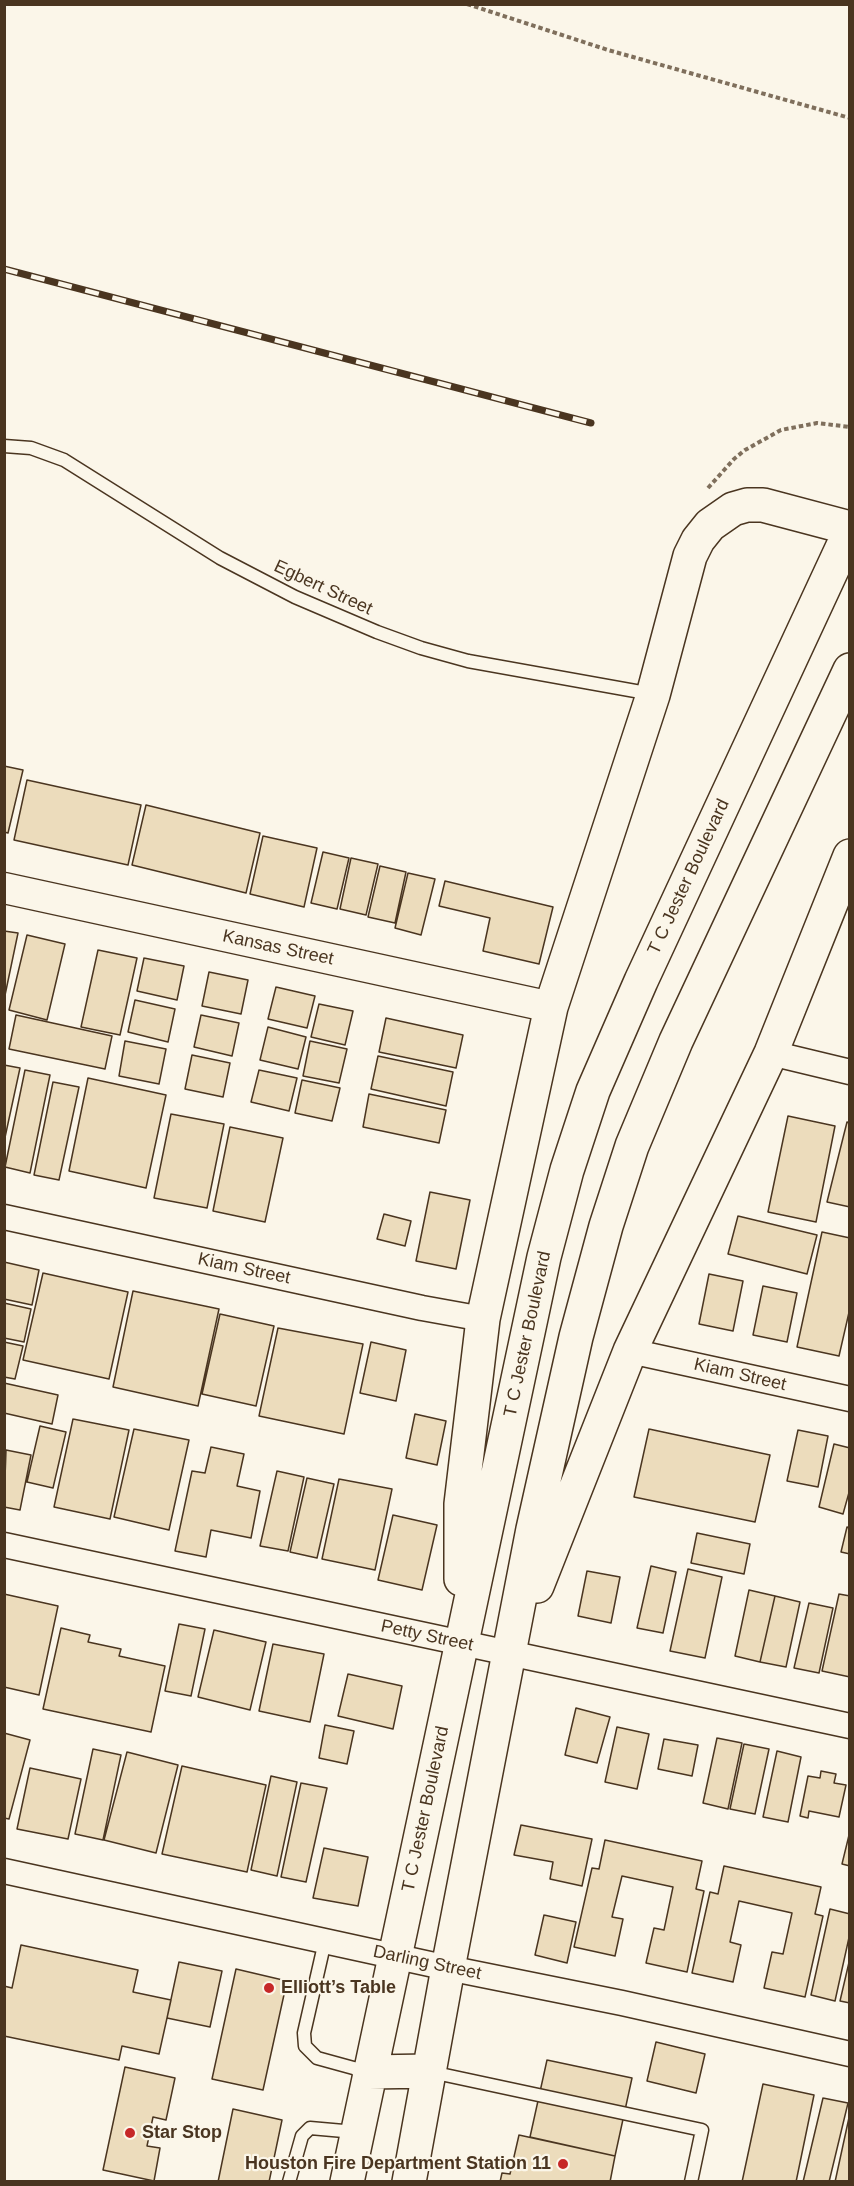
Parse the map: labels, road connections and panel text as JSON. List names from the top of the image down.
{
  "streets": {
    "main road": ["T C Jester Boulevard"],
    "street": [
      "Kansas Street",
      "Kiam Street",
      "Petty Street",
      "Darling Street"
    ],
    "lane": ["Egbert Street"]
  },
  "crossings": [
    ["T C Jester Boulevard", "Petty Street"],
    ["T C Jester Boulevard", "Darling Street"]
  ],
  "places": ["Elliott’s Table", "Star Stop", "Houston Fire Department Station 11"]
}
